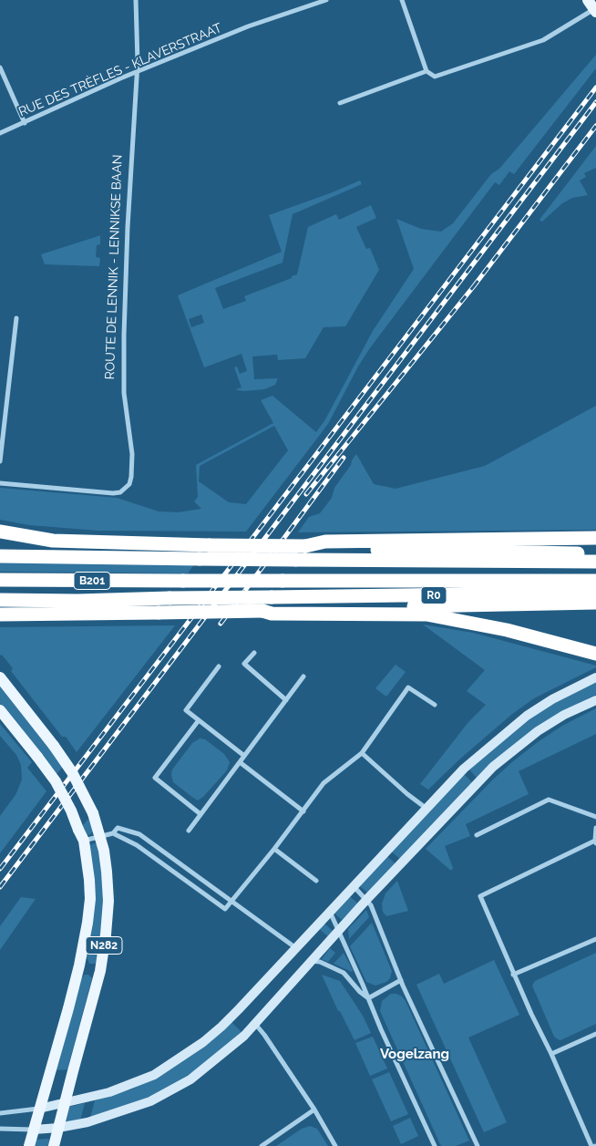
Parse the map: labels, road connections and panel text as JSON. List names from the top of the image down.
{
  "streets": {
    "highway": ["B201", "R0"],
    "main road": ["N282"],
    "street": ["RUE DES TRÈFLES - KLAVERSTRAAT", "ROUTE DE LENNIK - LENNIKSE BAAN"]
  },
  "crossings": [
    ["RUE DES TRÈFLES - KLAVERSTRAAT", "ROUTE DE LENNIK - LENNIKSE BAAN"]
  ],
  "districts": ["Vogelzang"]
}
